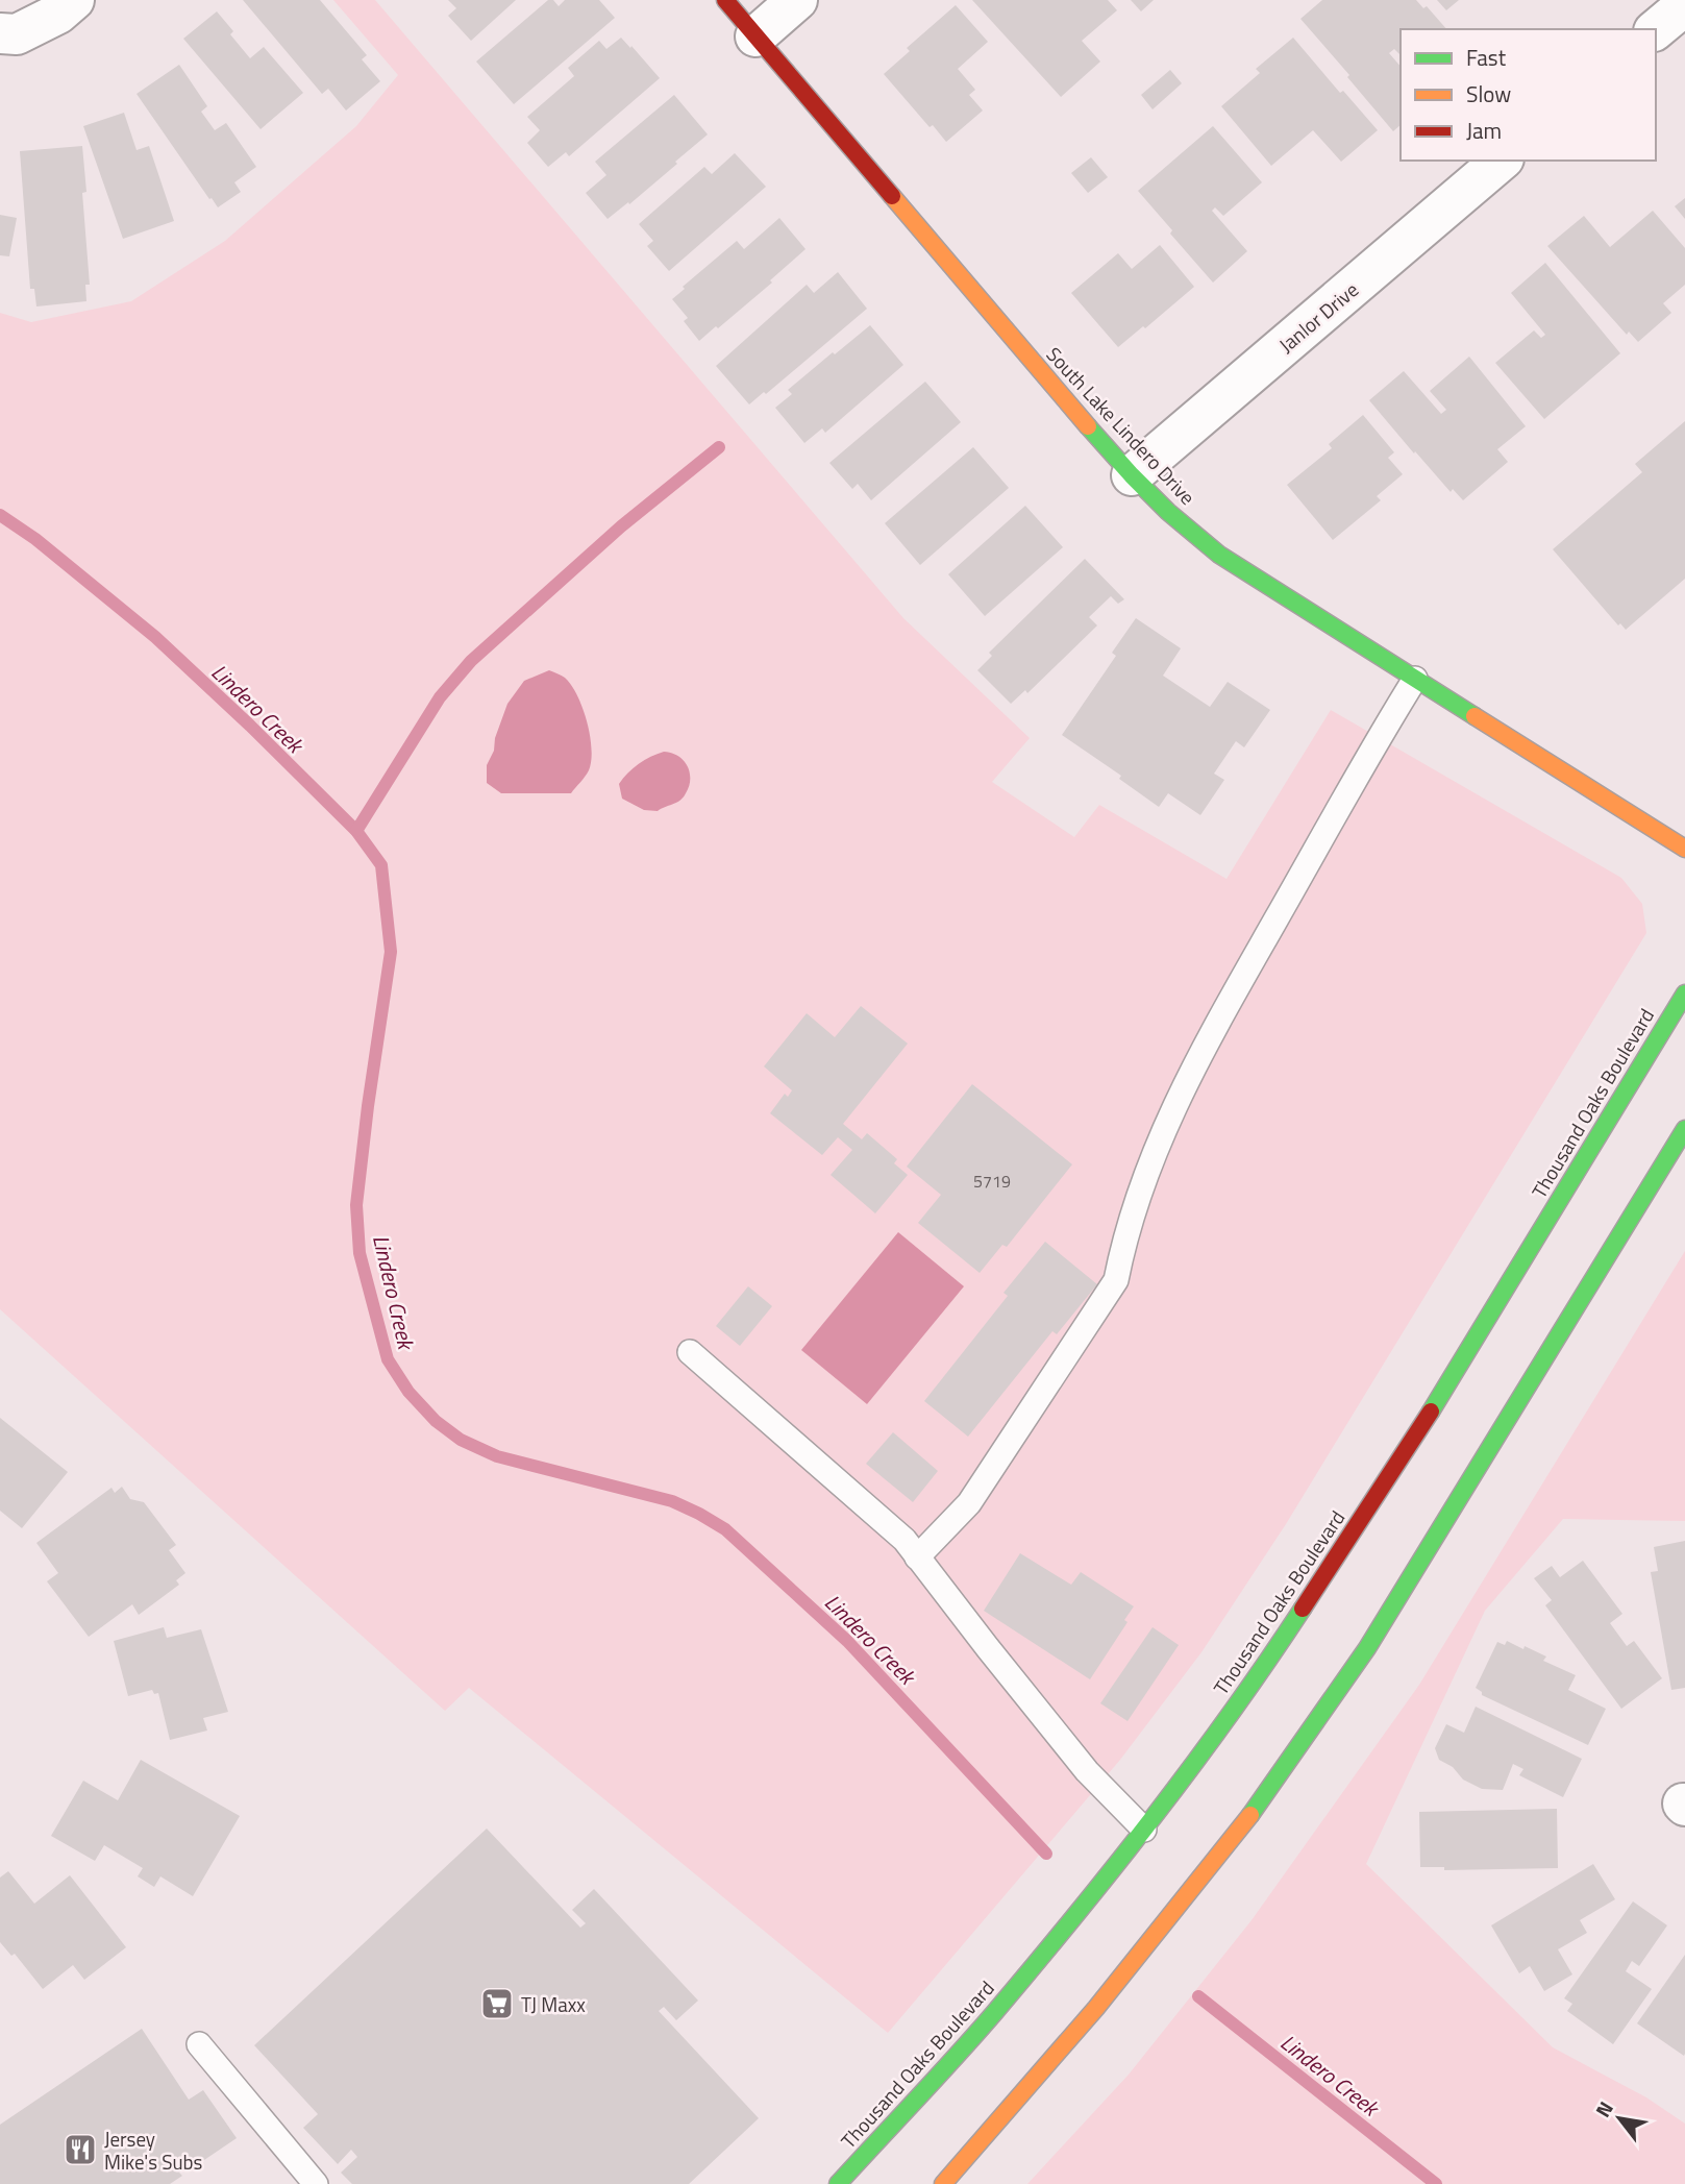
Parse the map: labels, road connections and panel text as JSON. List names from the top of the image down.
{
  "streets": {
    "main road": ["South Lake Lindero Drive", "Thousand Oaks Boulevard"],
    "street": ["Janlor Drive"]
  },
  "crossings": [
    ["Janlor Drive", "South Lake Lindero Drive"]
  ],
  "water": ["Lindero Creek"],
  "places": {
    "supermarket": ["TJ Maxx"],
    "restaurant": ["Jersey Mike's Subs"]
  },
  "house_numbers": ["5719"],
  "legend": ["Fast", "Slow", "Jam"],
  "north": "top left"
}
